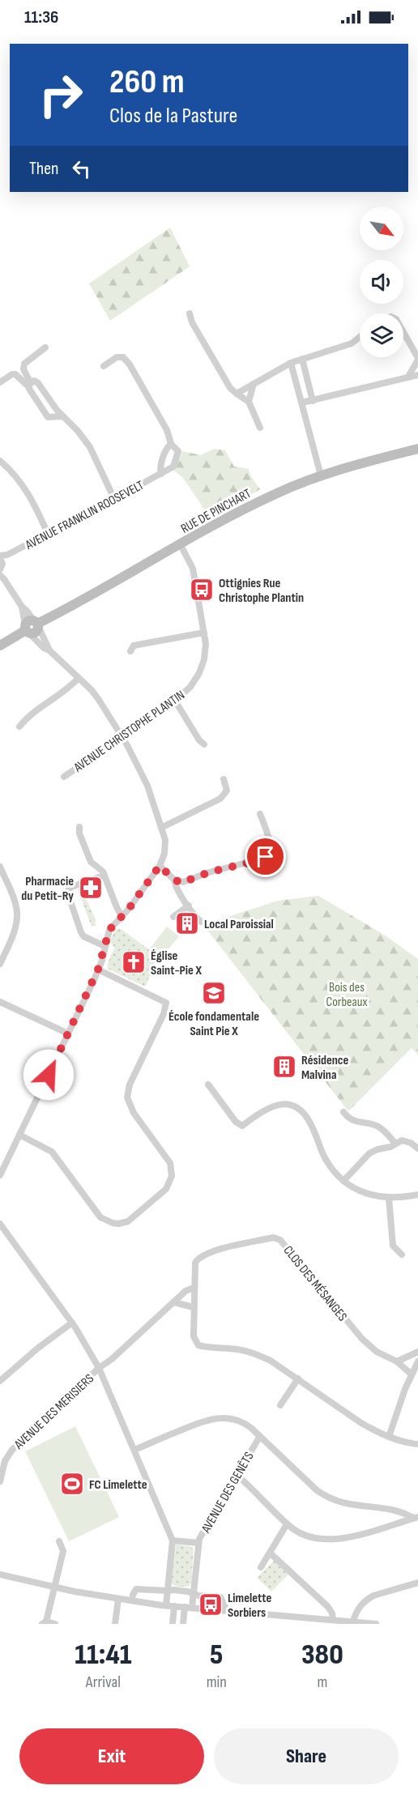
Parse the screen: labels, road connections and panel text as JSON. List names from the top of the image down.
{
  "streets": {
    "main road": ["RUE DE PINCHART"],
    "street": [
      "AVENUE FRANKLIN ROOSEVELT",
      "AVENUE CHRISTOPHE PLANTIN",
      "CLOS DES MÉSANGES",
      "AVENUE DES MERISIERS",
      "AVENUE DES GENÊTS"
    ]
  },
  "crossings": [
    ["RUE DE PINCHART", "AVENUE CHRISTOPHE PLANTIN"]
  ],
  "parks": ["Bois des Corbeaux"],
  "places": {
    "bus stop": ["Ottignies Rue Christophe Plantin", "Limelette Sorbiers"],
    "pharmacy": ["Pharmacie du Petit-Ry"],
    "building": ["Local Paroissial", "Résidence Malvina"],
    "church": ["Église Saint-Pie X"],
    "school or university": ["École fondamentale Saint Pie X"],
    "sports": ["FC Limelette"]
  },
  "north": "bottom right",
  "page": {
    "status": "11:36",
    "turn": ["260 m", "Clos de la Pasture"],
    "then": "Then",
    "eta": [
      "11:41",
      "Arrival",
      "5",
      "min",
      "380",
      "m"
    ],
    "buttons": ["Exit", "Share"]
  }
}
